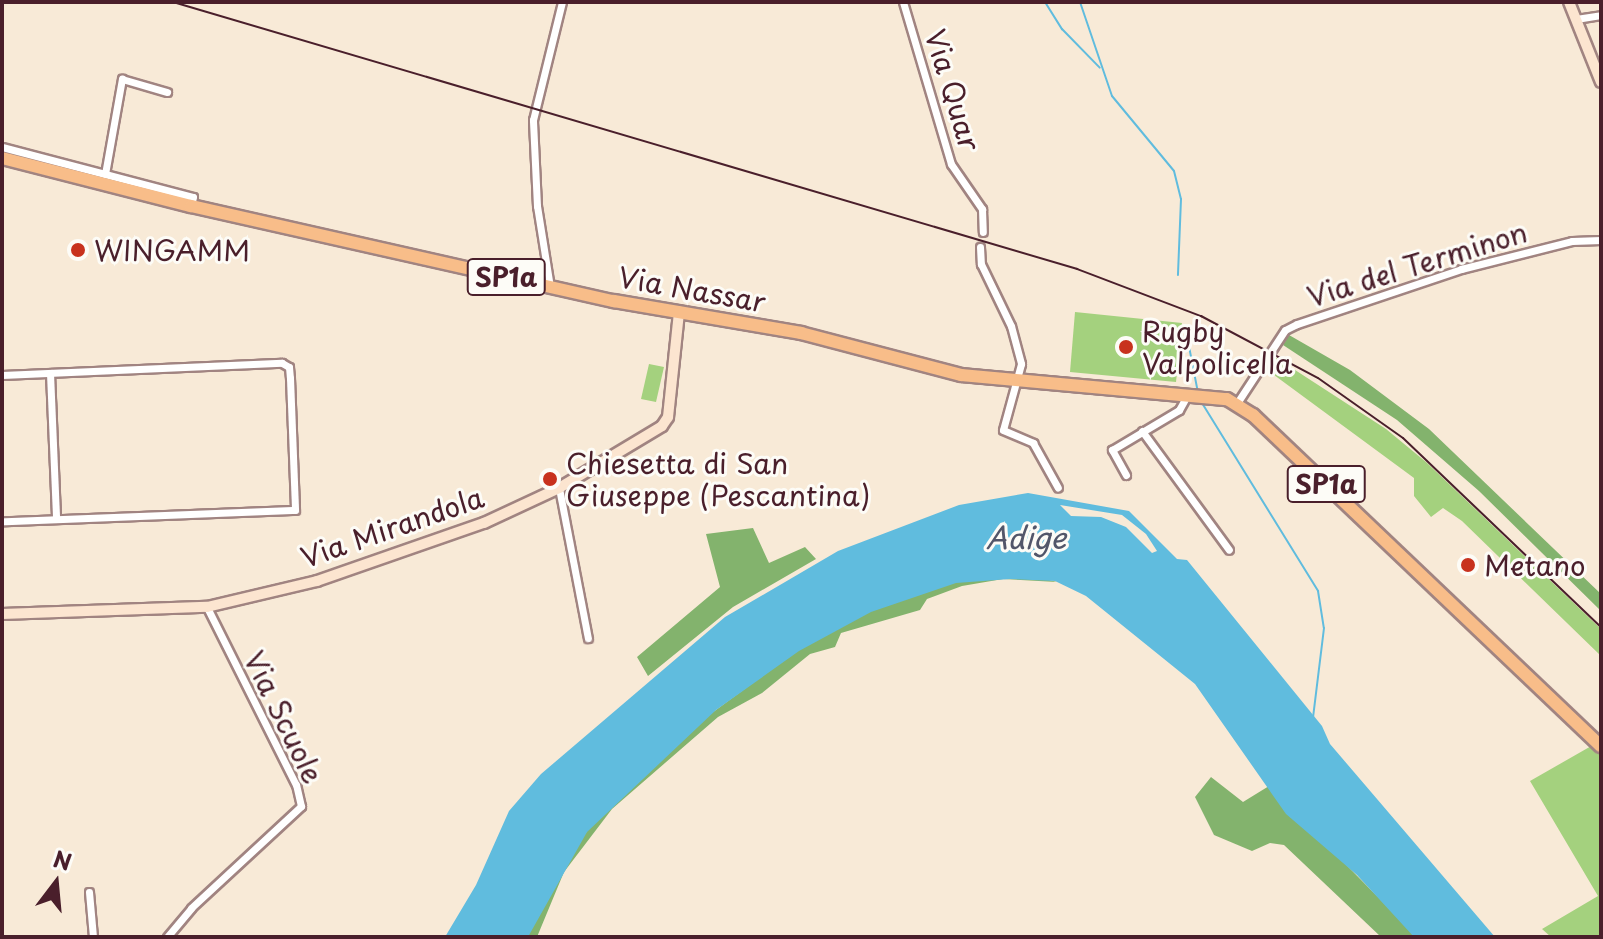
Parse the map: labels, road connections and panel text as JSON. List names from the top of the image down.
{
  "streets": {
    "main road": ["SP1a", "Via Nassar"],
    "street": [
      "Via Quar",
      "Via del Terminon",
      "Via Mirandola",
      "Via Scuole"
    ]
  },
  "crossings": [
    ["Via del Terminon", "Via Nassar"],
    ["Via Nassar", "Via Mirandola"],
    ["Via Mirandola", "Via Scuole"]
  ],
  "water": ["Adige"],
  "places": [
    "WINGAMM",
    "Rugby Valpolicella",
    "Chiesetta di San Giuseppe (Pescantina)",
    "Metano"
  ],
  "north": "top"
}
